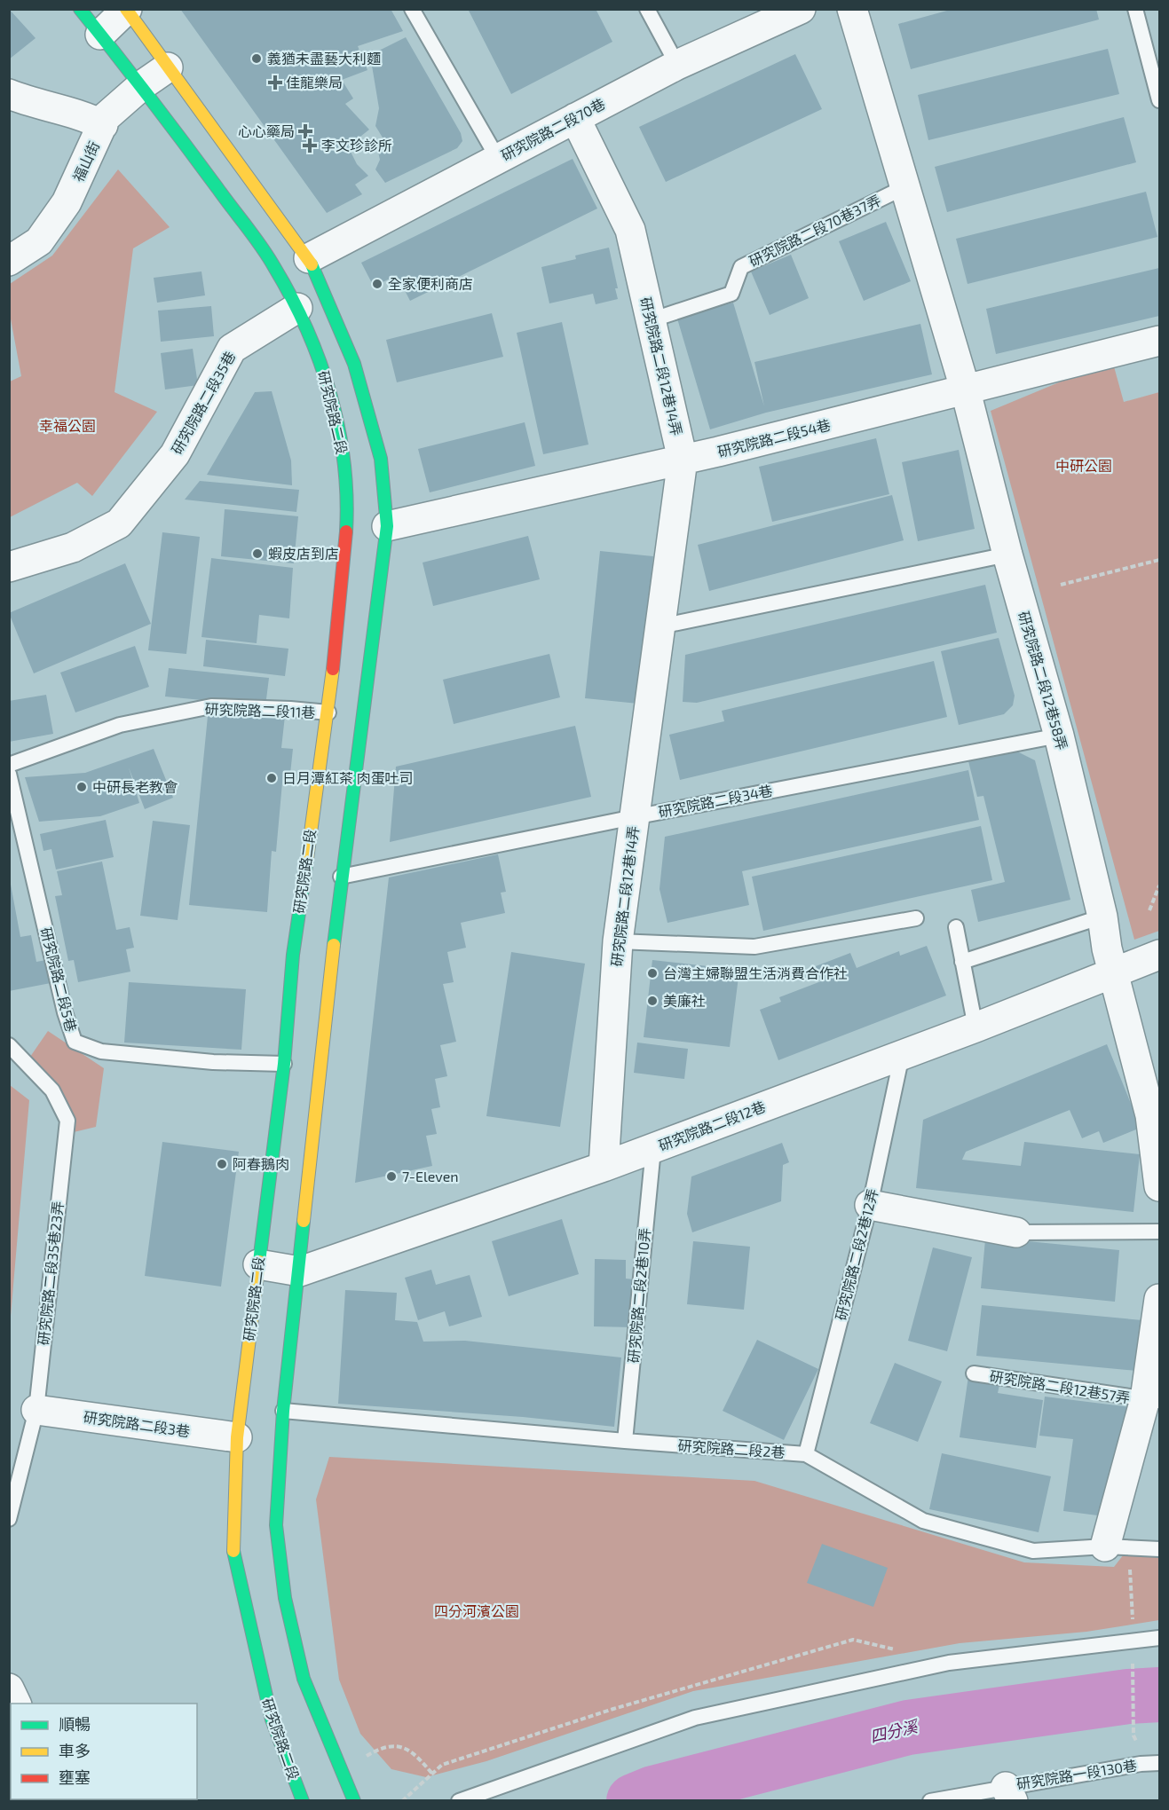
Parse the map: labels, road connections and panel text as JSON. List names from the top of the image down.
{
  "streets": {
    "main road": ["研究院路二段"],
    "street": [
      "研究院路二段70巷",
      "福山街",
      "研究院路二段12巷14弄",
      "研究院路二段35巷",
      "研究院路二段54巷",
      "研究院路二段12巷58弄",
      "研究院路二段12巷",
      "研究院路二段12巷57弄",
      "研究院路二段3巷"
    ],
    "lane": [
      "研究院路二段70巷37弄",
      "研究院路二段11巷",
      "研究院路二段34巷",
      "研究院路二段5巷",
      "研究院路二段2巷12弄",
      "研究院路二段35巷23弄",
      "研究院路二段2巷10弄",
      "研究院路二段2巷",
      "研究院路一段130巷"
    ]
  },
  "crossings": [
    ["研究院路二段70巷", "研究院路二段12巷14弄"],
    ["福山街", "研究院路二段"],
    ["研究院路二段70巷37弄", "研究院路二段12巷14弄"],
    ["研究院路二段12巷14弄", "研究院路二段54巷"],
    ["研究院路二段12巷14弄", "研究院路二段34巷"],
    ["研究院路二段12巷14弄", "研究院路二段12巷"],
    ["研究院路二段35巷", "研究院路二段"],
    ["研究院路二段", "研究院路二段11巷"],
    ["研究院路二段", "研究院路二段5巷"],
    ["研究院路二段", "研究院路二段12巷"],
    ["研究院路二段", "研究院路二段3巷"],
    ["研究院路二段54巷", "研究院路二段12巷58弄"],
    ["研究院路二段12巷58弄", "研究院路二段34巷"],
    ["研究院路二段12巷58弄", "研究院路二段12巷"],
    ["研究院路二段12巷", "研究院路二段2巷12弄"],
    ["研究院路二段12巷", "研究院路二段2巷10弄"],
    ["研究院路二段2巷12弄", "研究院路二段2巷"],
    ["研究院路二段35巷23弄", "研究院路二段3巷"],
    ["研究院路二段2巷10弄", "研究院路二段2巷"],
    ["研究院路二段12巷57弄", "研究院路二段2巷"]
  ],
  "water": ["四分溪"],
  "parks": ["幸福公園", "中研公園", "四分河濱公園"],
  "places": {
    "other": [
      "義猶未盡藝大利麵",
      "全家便利商店",
      "蝦皮店到店",
      "日月潭紅茶 肉蛋吐司",
      "中研長老教會",
      "台灣主婦聯盟生活消費合作社",
      "美廉社",
      "阿春鵝肉",
      "7-Eleven"
    ],
    "health": ["佳龍樂局", "心心藥局", "李文珍診所"]
  },
  "legend": ["順暢", "車多", "壅塞"]
}
